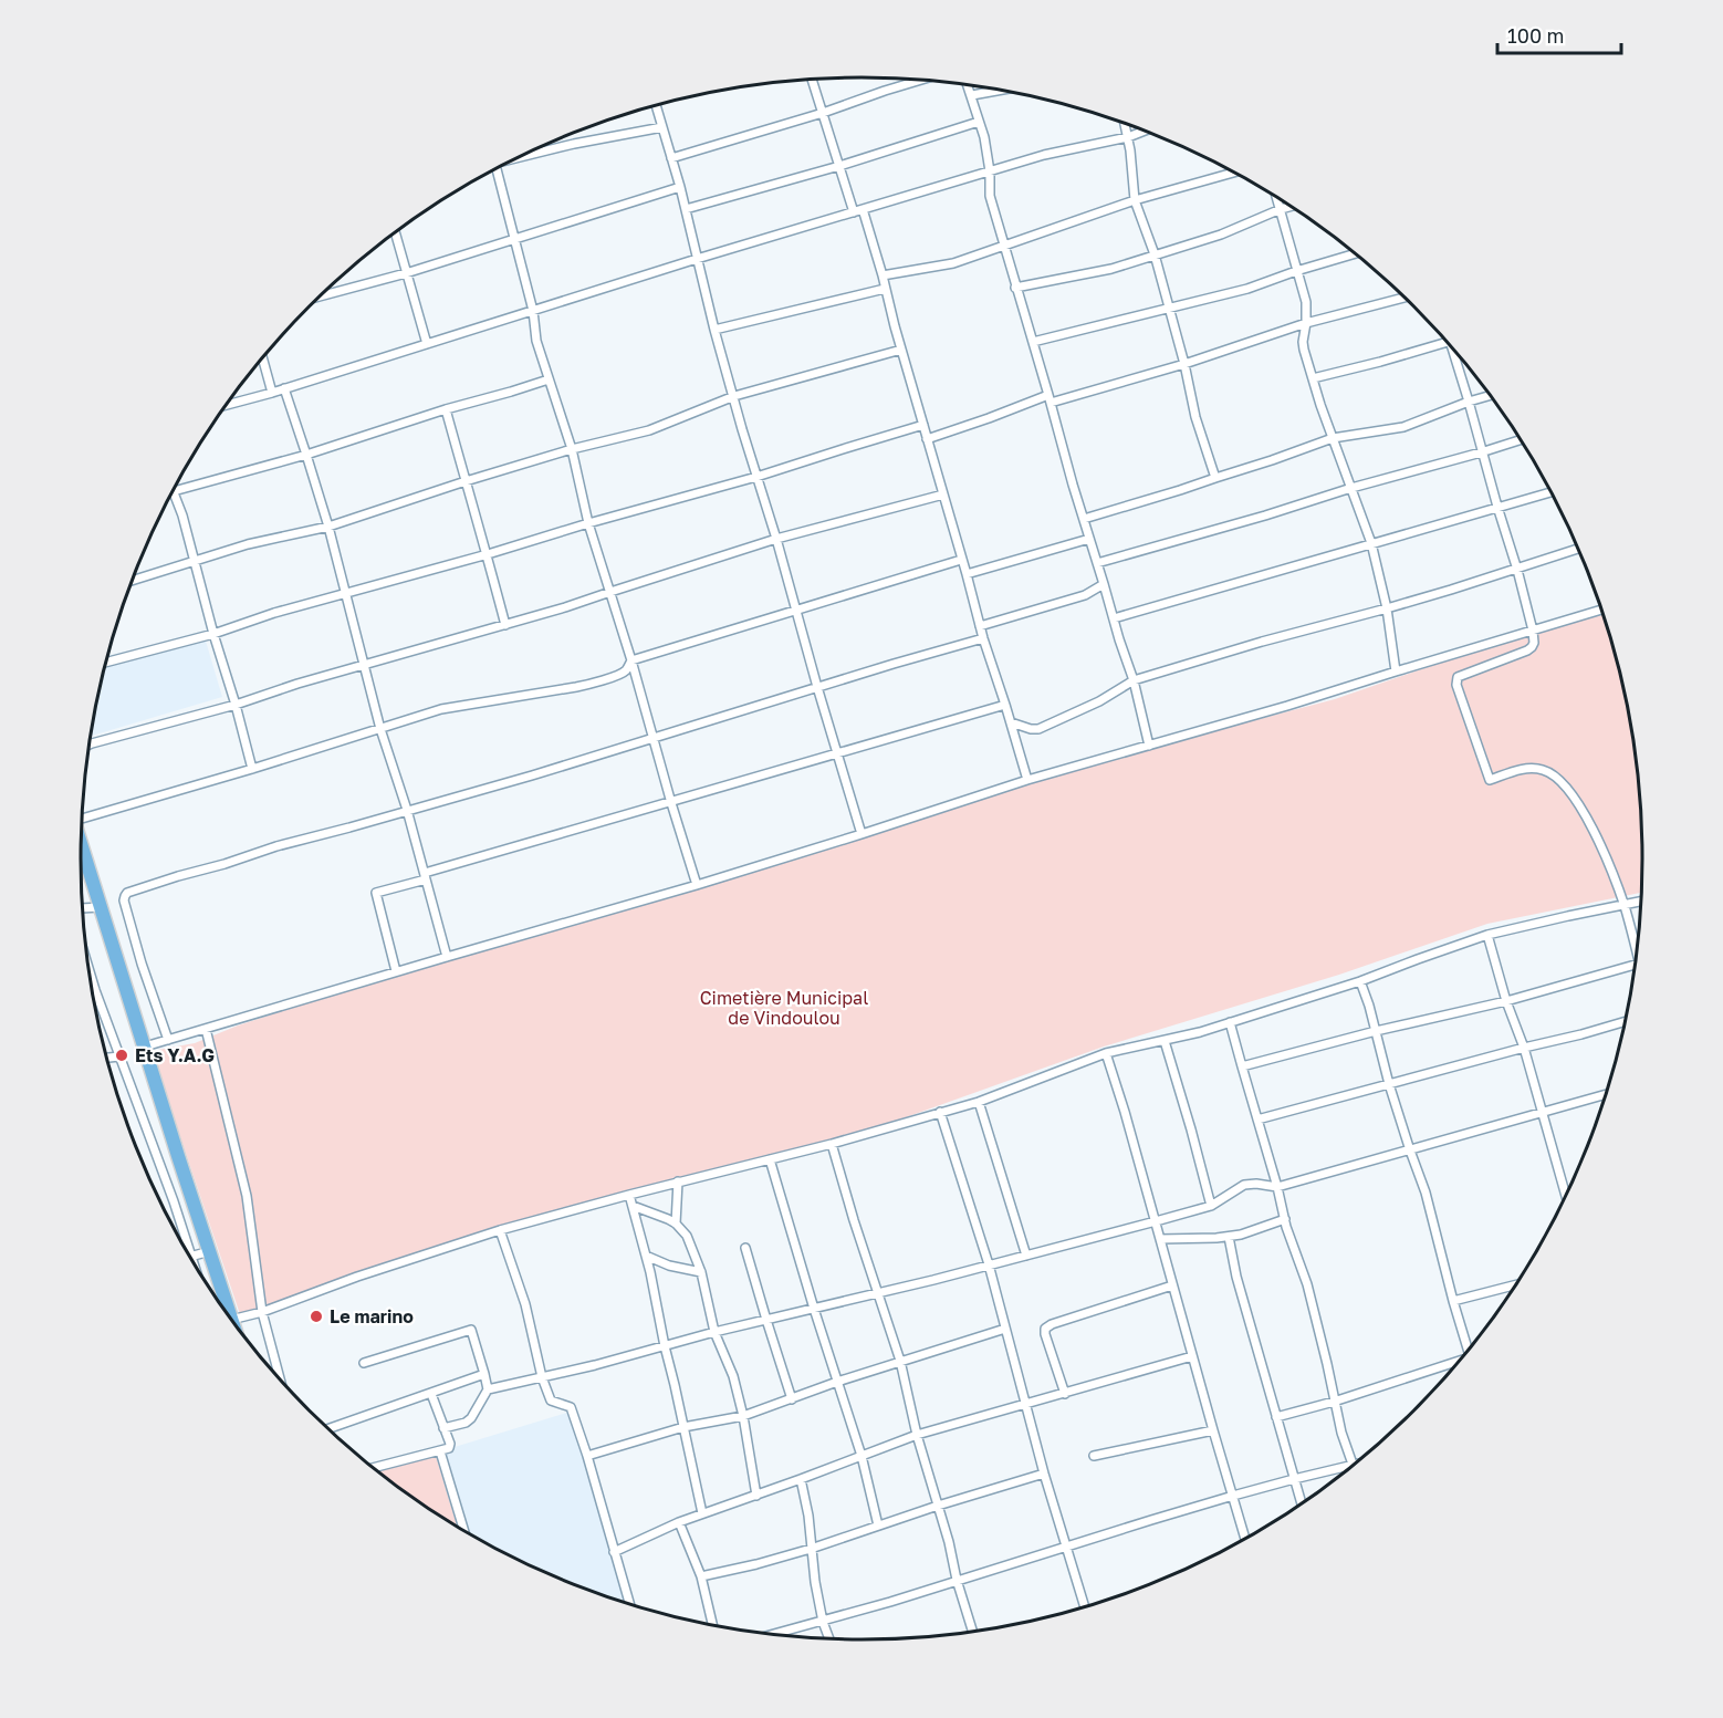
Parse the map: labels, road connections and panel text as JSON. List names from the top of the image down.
{
  "parks": ["Cimetière Municipal de Vindoulou"],
  "places": ["Ets Y.A.G", "Le marino"],
  "scale_bar": "100 m"
}
